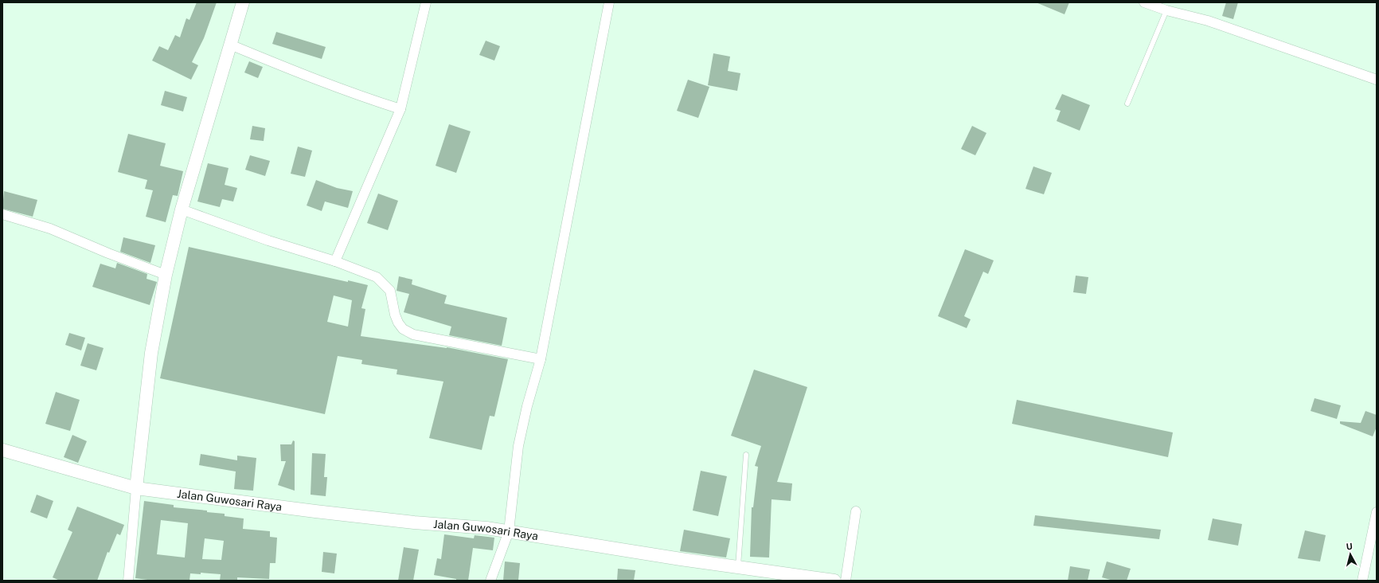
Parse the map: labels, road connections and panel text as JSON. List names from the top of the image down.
{
  "streets": {
    "street": ["Jalan Guwosari Raya"]
  },
  "north": "top"
}
